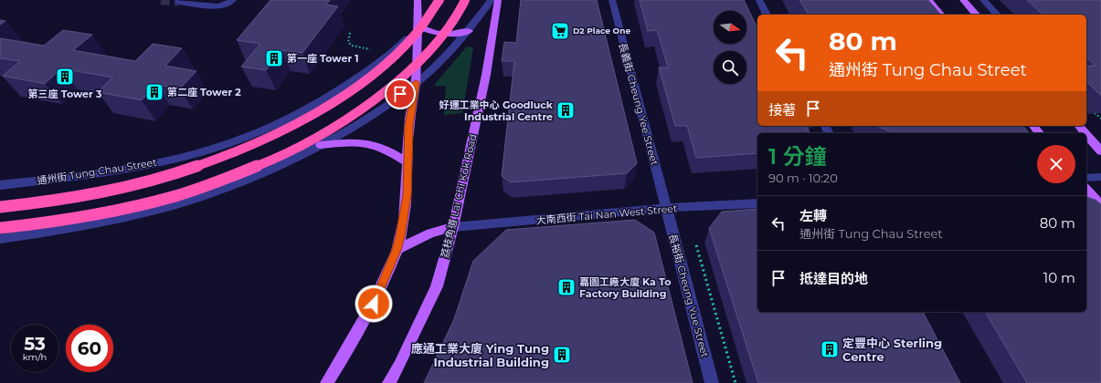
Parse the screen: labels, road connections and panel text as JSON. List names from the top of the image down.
{
  "streets": {
    "main road": ["荔枝角道 Lai Chi Kok Road"],
    "street": [
      "長義街 Cheung Yee Street",
      "通州街 Tung Chau Street",
      "大南西街 Tai Nan West Street",
      "長裕街 Cheung Yue Street"
    ]
  },
  "crossings": [
    ["長義街 Cheung Yee Street", "大南西街 Tai Nan West Street"],
    ["長義街 Cheung Yee Street", "長裕街 Cheung Yue Street"],
    ["荔枝角道 Lai Chi Kok Road", "大南西街 Tai Nan West Street"],
    ["大南西街 Tai Nan West Street", "長裕街 Cheung Yue Street"]
  ],
  "places": {
    "supermarket": ["D2 Place One"],
    "building": [
      "第一座 Tower 1",
      "第三座 Tower 3",
      "第二座 Tower 2",
      "好運工業中心 Goodluck Industrial Centre",
      "嘉圖工廠大廈 Ka To Factory Building",
      "定豐中心 Sterling Centre",
      "應通工業大廈 Ying Tung Industrial Building"
    ]
  },
  "north": "right",
  "page": {
    "turn": ["80 m", "通州街 Tung Chau Street"],
    "then": "接著",
    "heading": ["1 分鐘", "90 m · 10:20"],
    "list": [
      {
        "name": "左轉",
        "note": "通州街 Tung Chau Street",
        "value": "80 m"
      },
      {
        "name": "抵達目的地",
        "value": "10 m"
      }
    ],
    "speed": "53 km/h",
    "limit": "60"
  }
}
